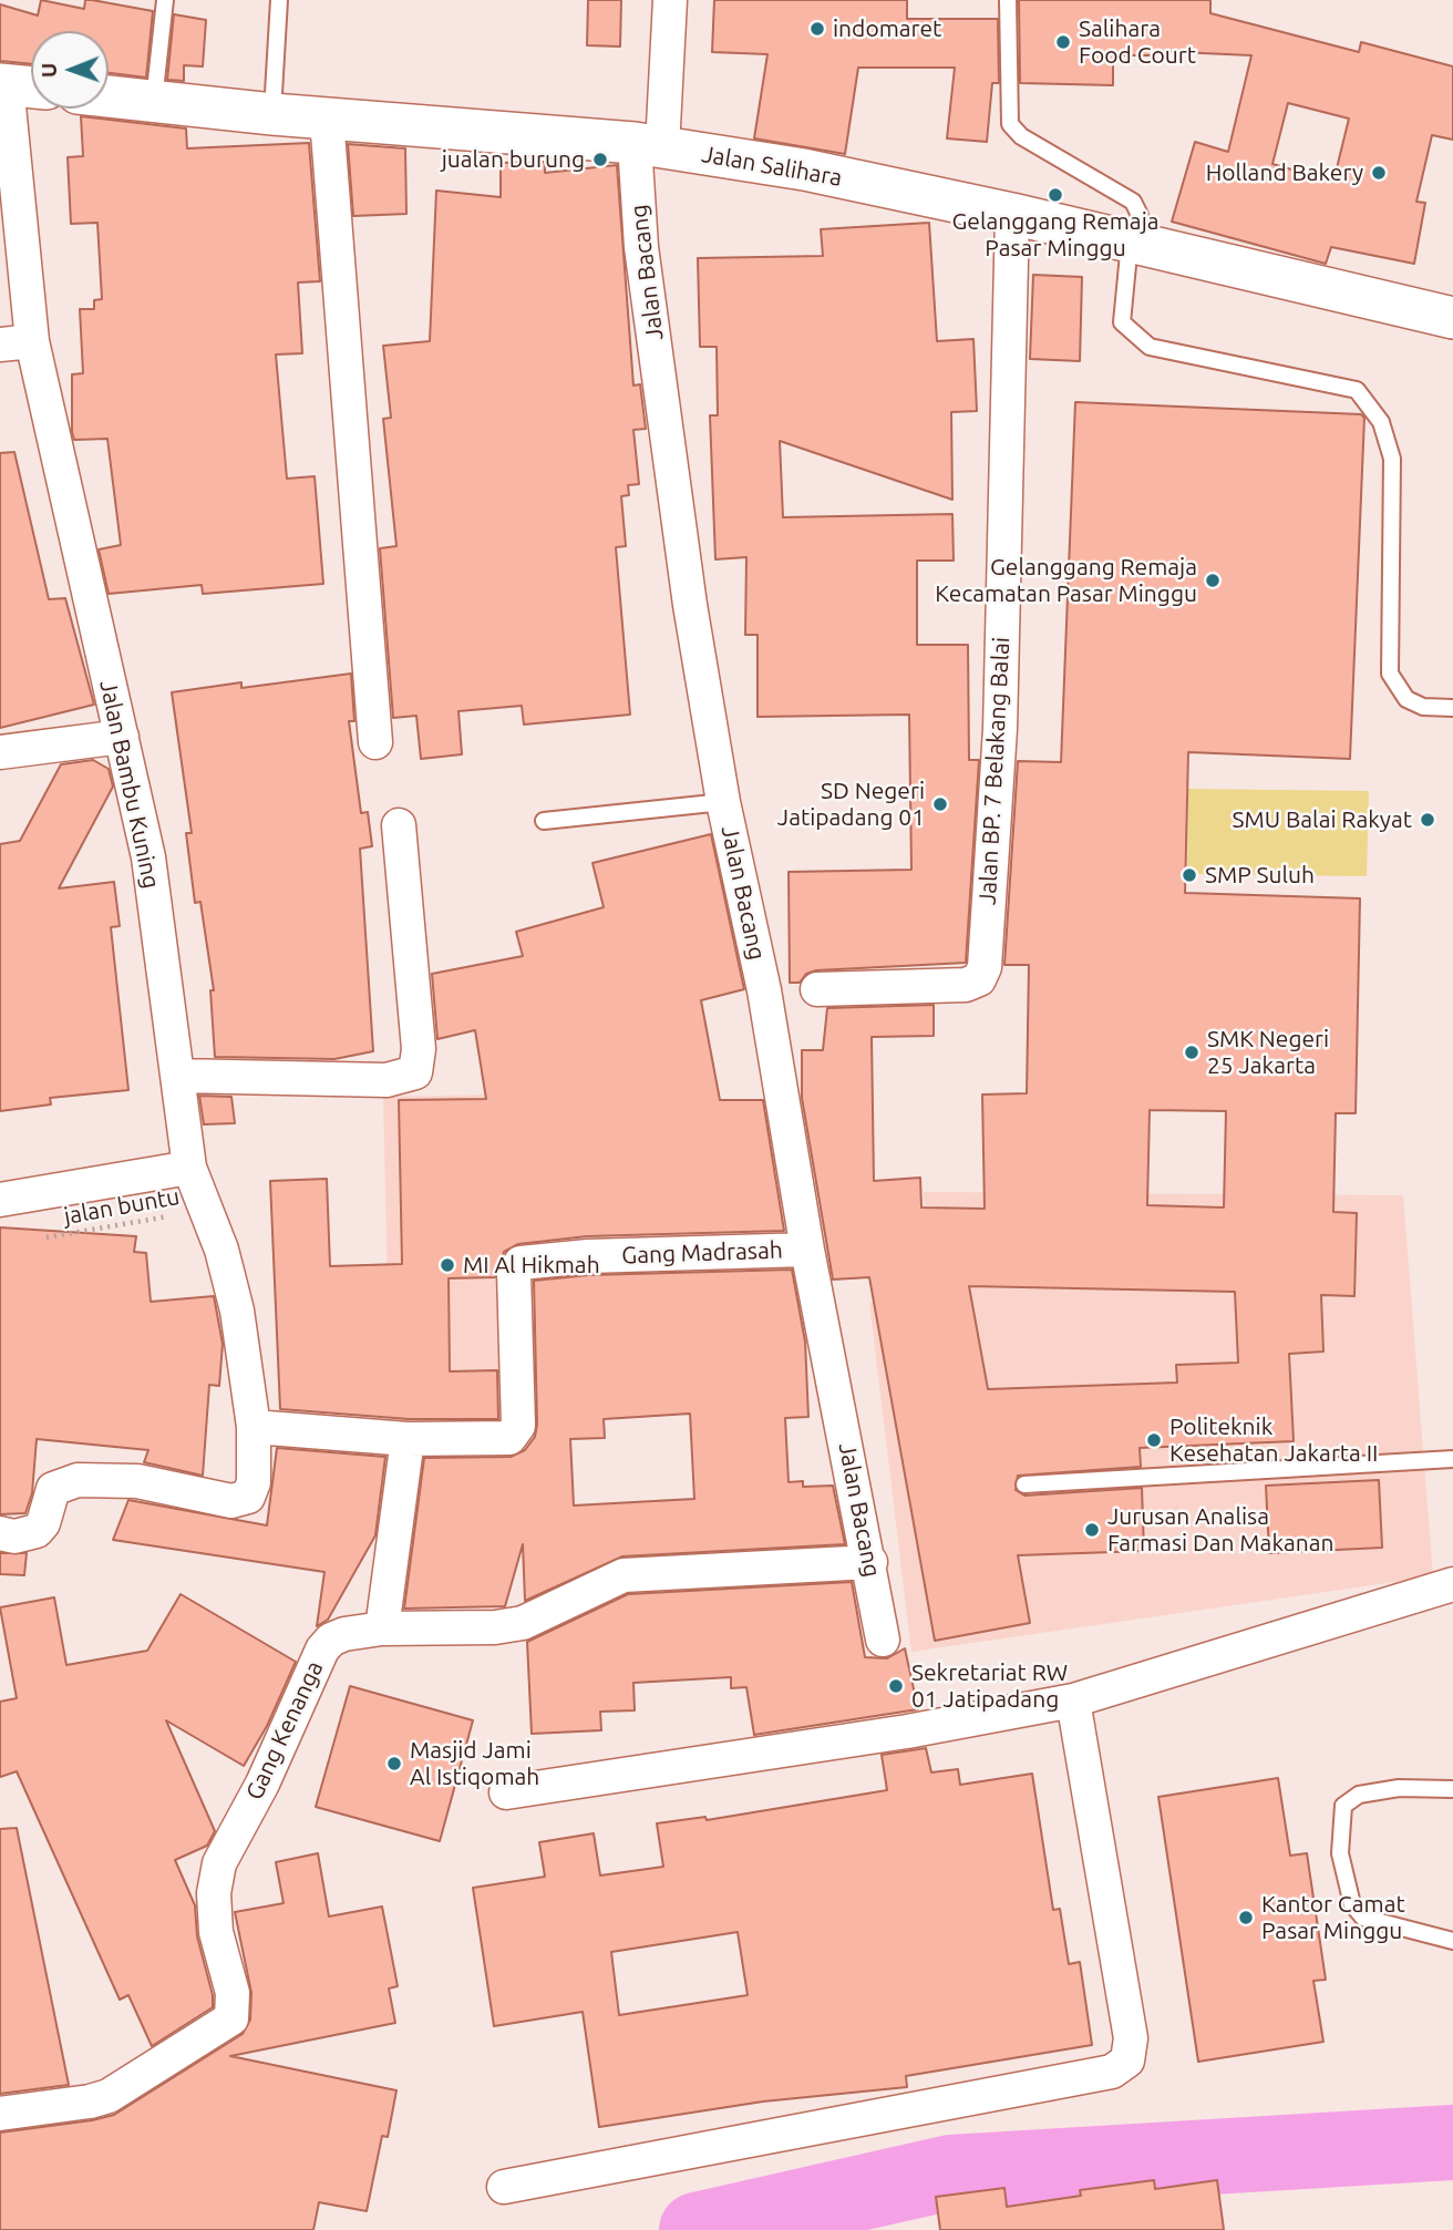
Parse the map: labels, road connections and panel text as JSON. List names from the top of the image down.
{
  "streets": {
    "street": [
      "Jalan Salihara",
      "Jalan Bacang",
      "Jalan BP. 7 Belakang Balai",
      "Jalan Bambu Kuning",
      "Gang Madrasah",
      "Gang Kenanga"
    ],
    "path": ["jalan buntu"]
  },
  "crossings": [
    ["Jalan Salihara", "Jalan Bacang"],
    ["Jalan Salihara", "Jalan BP. 7 Belakang Balai"],
    ["Jalan Bacang", "Gang Madrasah"],
    ["Jalan Bacang", "Gang Kenanga"],
    ["Jalan Bambu Kuning", "jalan buntu"]
  ],
  "places": [
    "indomaret",
    "Salihara Food Court",
    "jualan burung",
    "Holland Bakery",
    "Gelanggang Remaja Pasar Minggu",
    "Gelanggang Remaja Kecamatan Pasar Minggu",
    "SD Negeri Jatipadang 01",
    "SMU Balai Rakyat",
    "SMP Suluh",
    "SMK Negeri 25 Jakarta",
    "MI Al Hikmah",
    "Politeknik Kesehatan Jakarta II",
    "Jurusan Analisa Farmasi Dan Makanan",
    "Sekretariat RW 01 Jatipadang",
    "Masjid Jami Al Istiqomah",
    "Kantor Camat Pasar Minggu"
  ],
  "north": "left"
}
